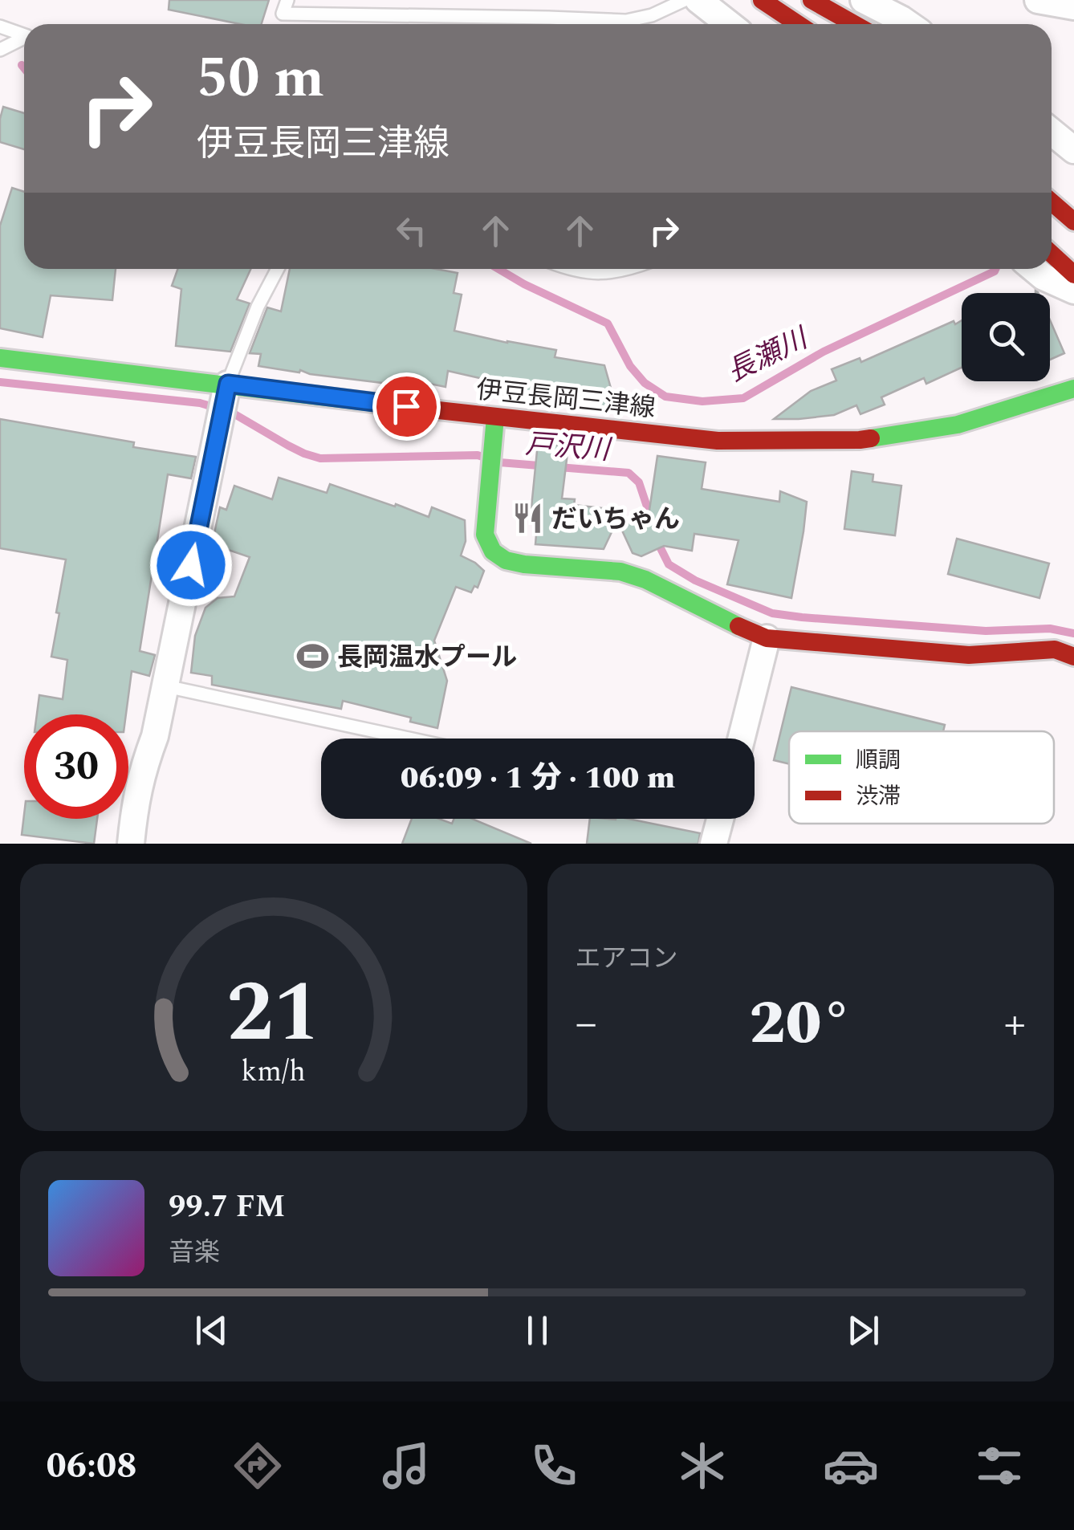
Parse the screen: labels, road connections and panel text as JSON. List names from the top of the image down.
{
  "streets": {
    "main road": ["伊豆長岡三津線"]
  },
  "water": ["長瀬川", "戸沢川"],
  "places": {
    "restaurant": ["だいちゃん"],
    "sports": ["長岡温水プール"]
  },
  "legend": ["順調", "渋滞"],
  "page": {
    "turn": ["50 m", "伊豆長岡三津線"],
    "limit": "30",
    "trip": "06:09 · 1 分 · 100 m",
    "tile": "エアコン",
    "heat": ["−", "20°", "+"],
    "song": ["99.7 FM", "音楽"],
    "tabs": "06:08",
    "gauge": ["21", "km/h"]
  }
}
